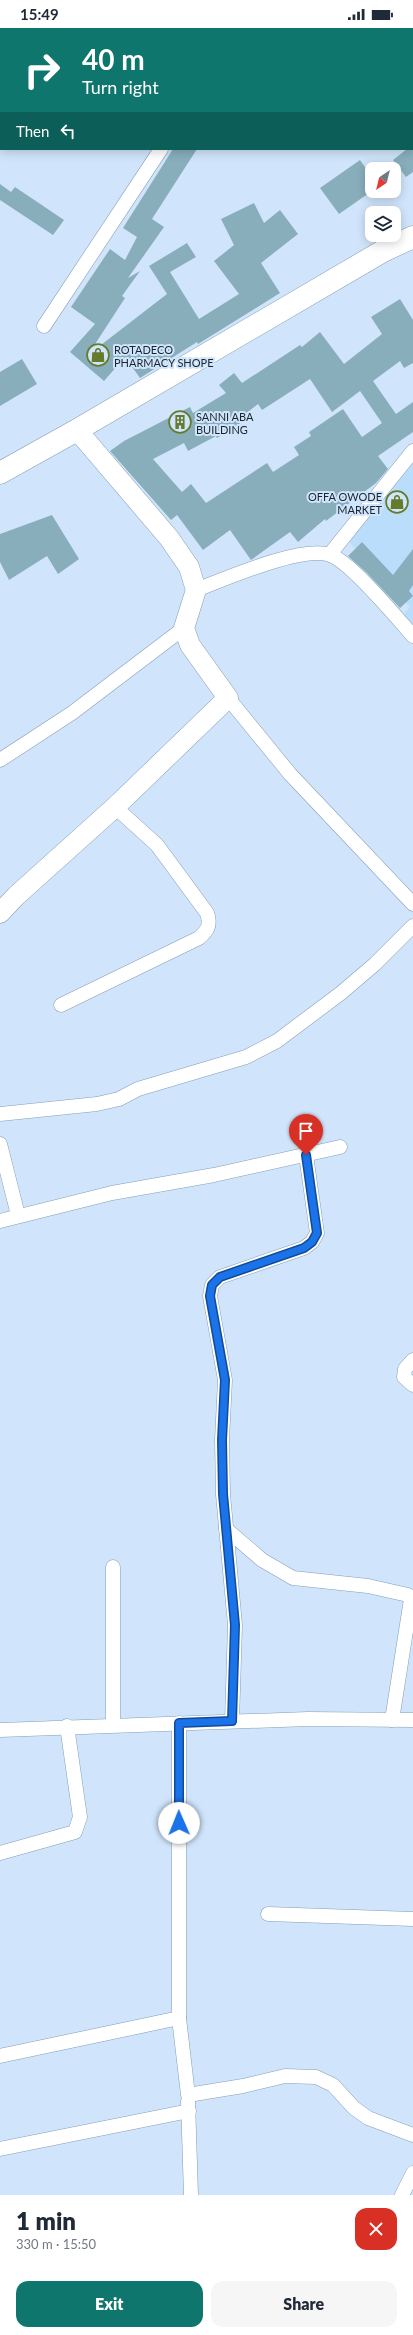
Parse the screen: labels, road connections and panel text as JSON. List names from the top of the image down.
{
  "places": {
    "shop": ["ROTADECO PHARMACY SHOPE", "OFFA OWODE MARKET"],
    "building": ["SANNI ABA BUILDING"]
  },
  "north": "bottom left",
  "page": {
    "status": "15:49",
    "turn": ["40 m", "Turn right"],
    "then": "Then",
    "heading": ["1 min", "330 m · 15:50"],
    "buttons": ["Exit", "Share"]
  }
}
